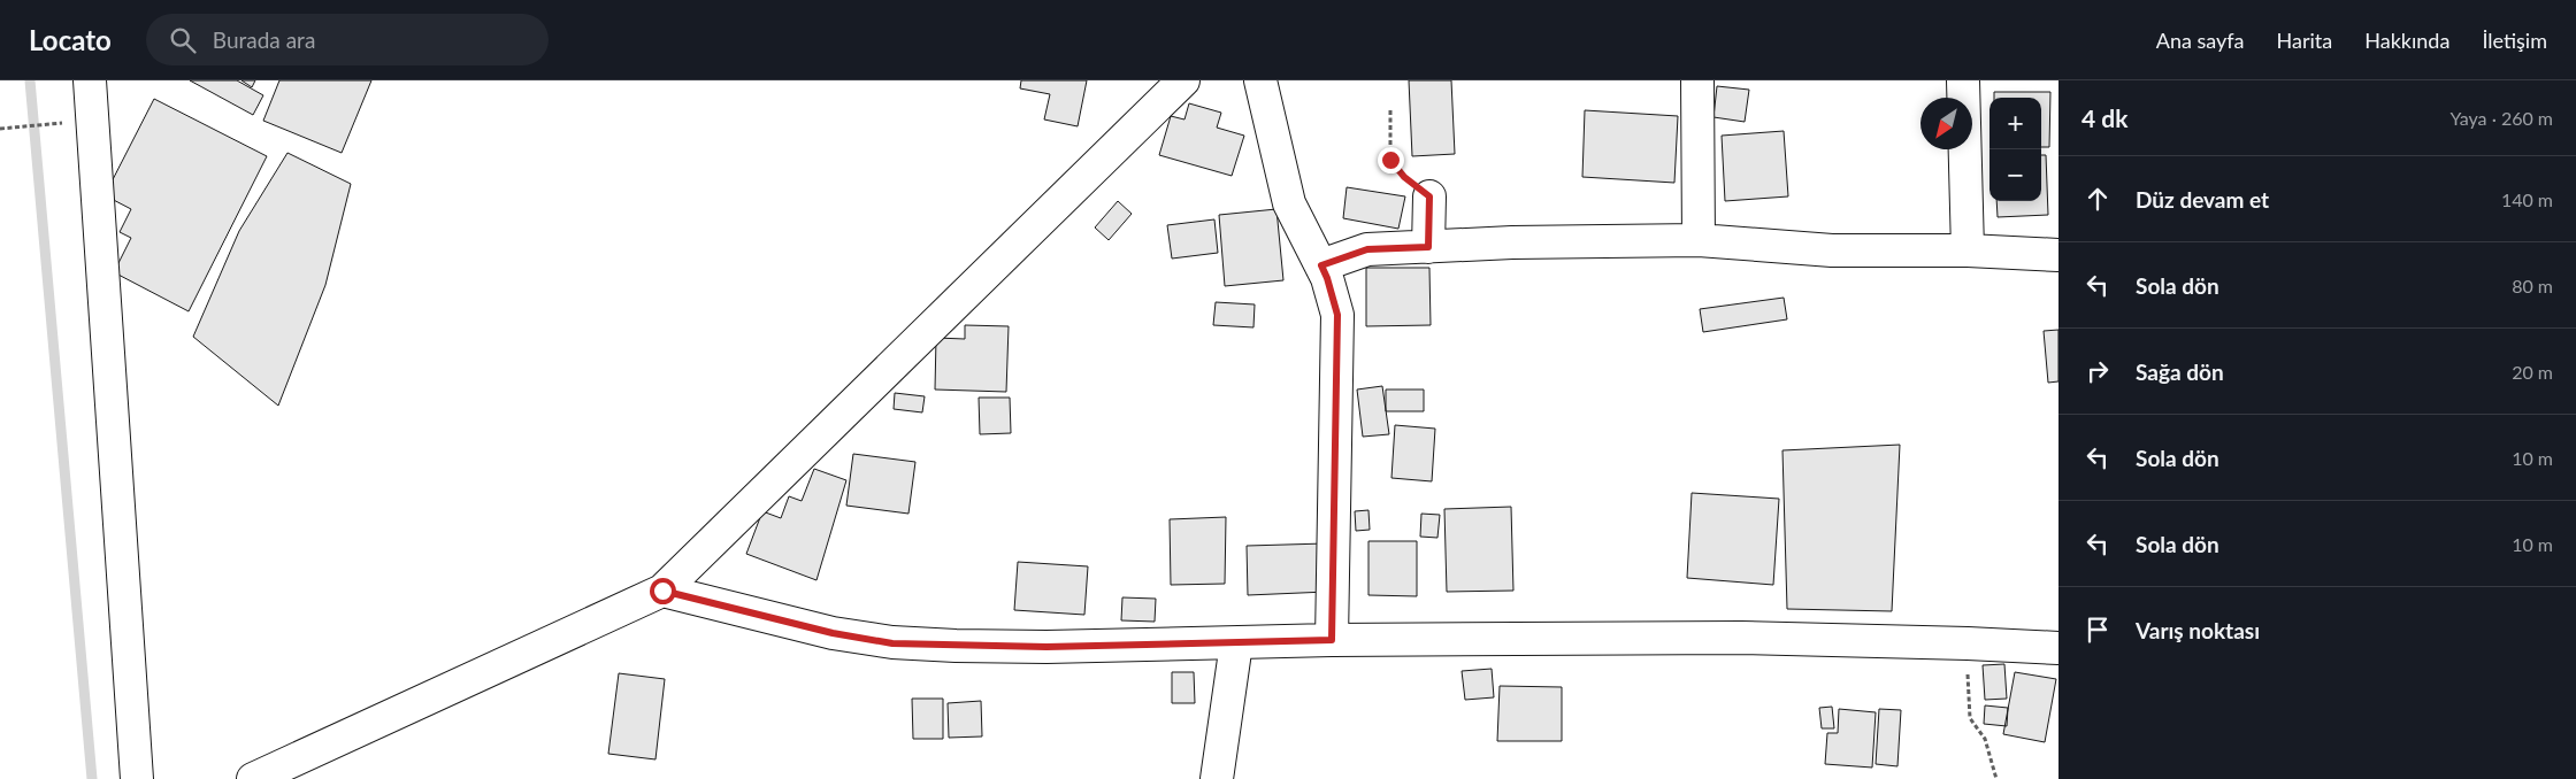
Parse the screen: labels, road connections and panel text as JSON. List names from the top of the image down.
{
  "north": "bottom left",
  "page": {
    "header": "Locato",
    "search": "Burada ara",
    "nav": [
      "Ana sayfa",
      "Harita",
      "Hakkında",
      "İletişim"
    ],
    "heading": ["4 dk", "Yaya · 260 m"],
    "map_buttons": ["+", "−"],
    "list": [
      ["Düz devam et", "140 m"],
      ["Sola dön", "80 m"],
      ["Sağa dön", "20 m"],
      ["Sola dön", "10 m"],
      ["Sola dön", "10 m"],
      "Varış noktası"
    ]
  }
}
